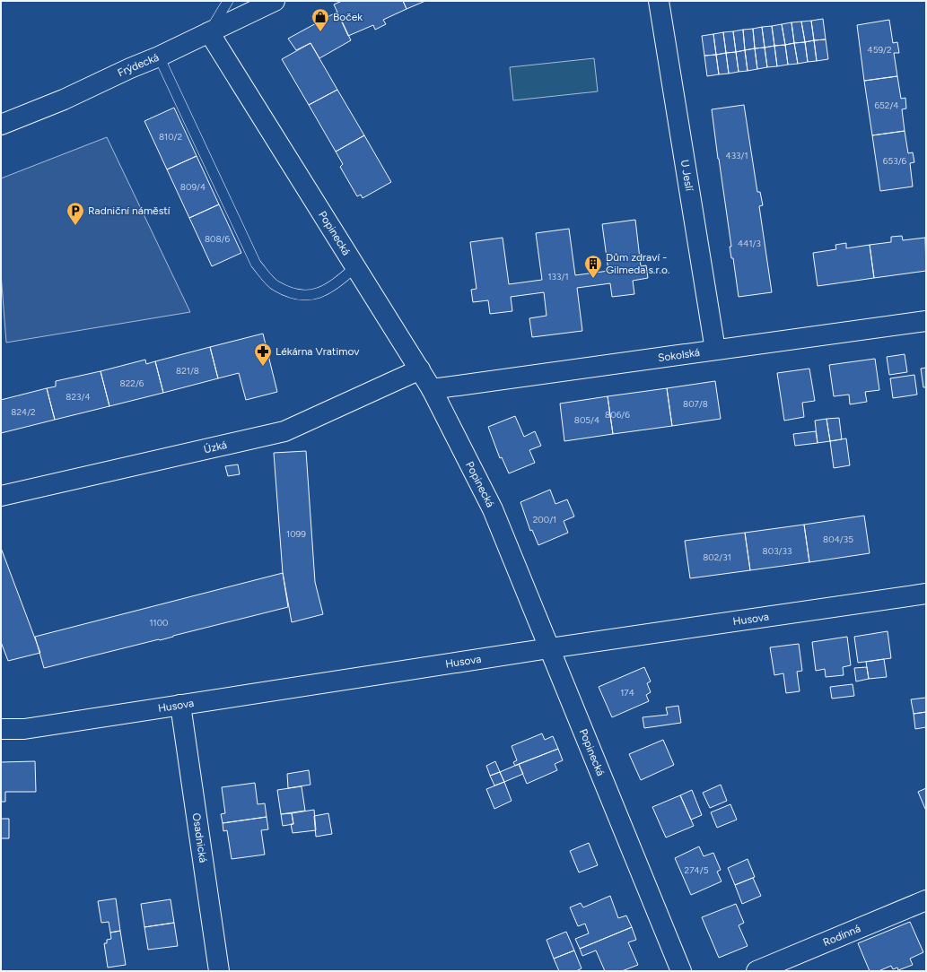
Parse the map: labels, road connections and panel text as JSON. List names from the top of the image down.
{
  "streets": {
    "street": [
      "Frýdecká",
      "U Jeslí",
      "Popinecká",
      "Sokolská",
      "Úzká",
      "Husova",
      "Osadnická",
      "Rodinná"
    ]
  },
  "crossings": [
    ["Frýdecká", "Popinecká"],
    ["U Jeslí", "Sokolská"],
    ["Popinecká", "Sokolská"],
    ["Popinecká", "Úzká"],
    ["Popinecká", "Husova"],
    ["Husova", "Osadnická"]
  ],
  "places": {
    "shop": ["Boček"],
    "parking": ["Radniční náměstí"],
    "building": ["Dům zdraví - Gilmeda s.r.o."],
    "pharmacy": ["Lékárna Vratimov"]
  },
  "house_numbers": [
    "459/2",
    "652/4",
    "810/2",
    "433/1",
    "653/6",
    "809/4",
    "808/6",
    "441/3",
    "133/1",
    "821/8",
    "822/6",
    "823/4",
    "807/8",
    "824/2",
    "806/6",
    "805/4",
    "200/1",
    "1099",
    "804/35",
    "803/33",
    "802/31",
    "1100",
    "174",
    "274/5"
  ]
}
